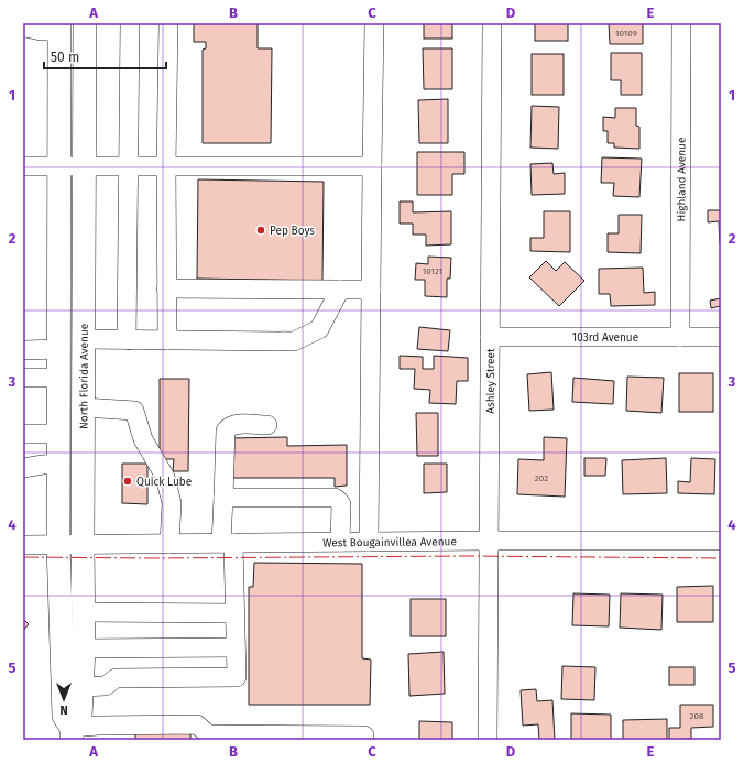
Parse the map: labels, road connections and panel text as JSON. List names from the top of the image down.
{
  "streets": {
    "main road": ["North Florida Avenue"],
    "street": [
      "Highland Avenue",
      "103rd Avenue",
      "Ashley Street",
      "West Bougainvillea Avenue"
    ]
  },
  "crossings": [
    ["Highland Avenue", "103rd Avenue"],
    ["103rd Avenue", "Ashley Street"],
    ["North Florida Avenue", "West Bougainvillea Avenue"],
    ["Ashley Street", "West Bougainvillea Avenue"]
  ],
  "places": ["Pep Boys", "Quick Lube"],
  "house_numbers": [
    "10109",
    "10121",
    "202",
    "208"
  ],
  "scale_bar": "50 m",
  "north": "bottom",
  "grid": {
    "columns": [
      "A",
      "B",
      "C",
      "D",
      "E"
    ],
    "rows": [
      "1",
      "2",
      "3",
      "4",
      "5"
    ]
  }
}
